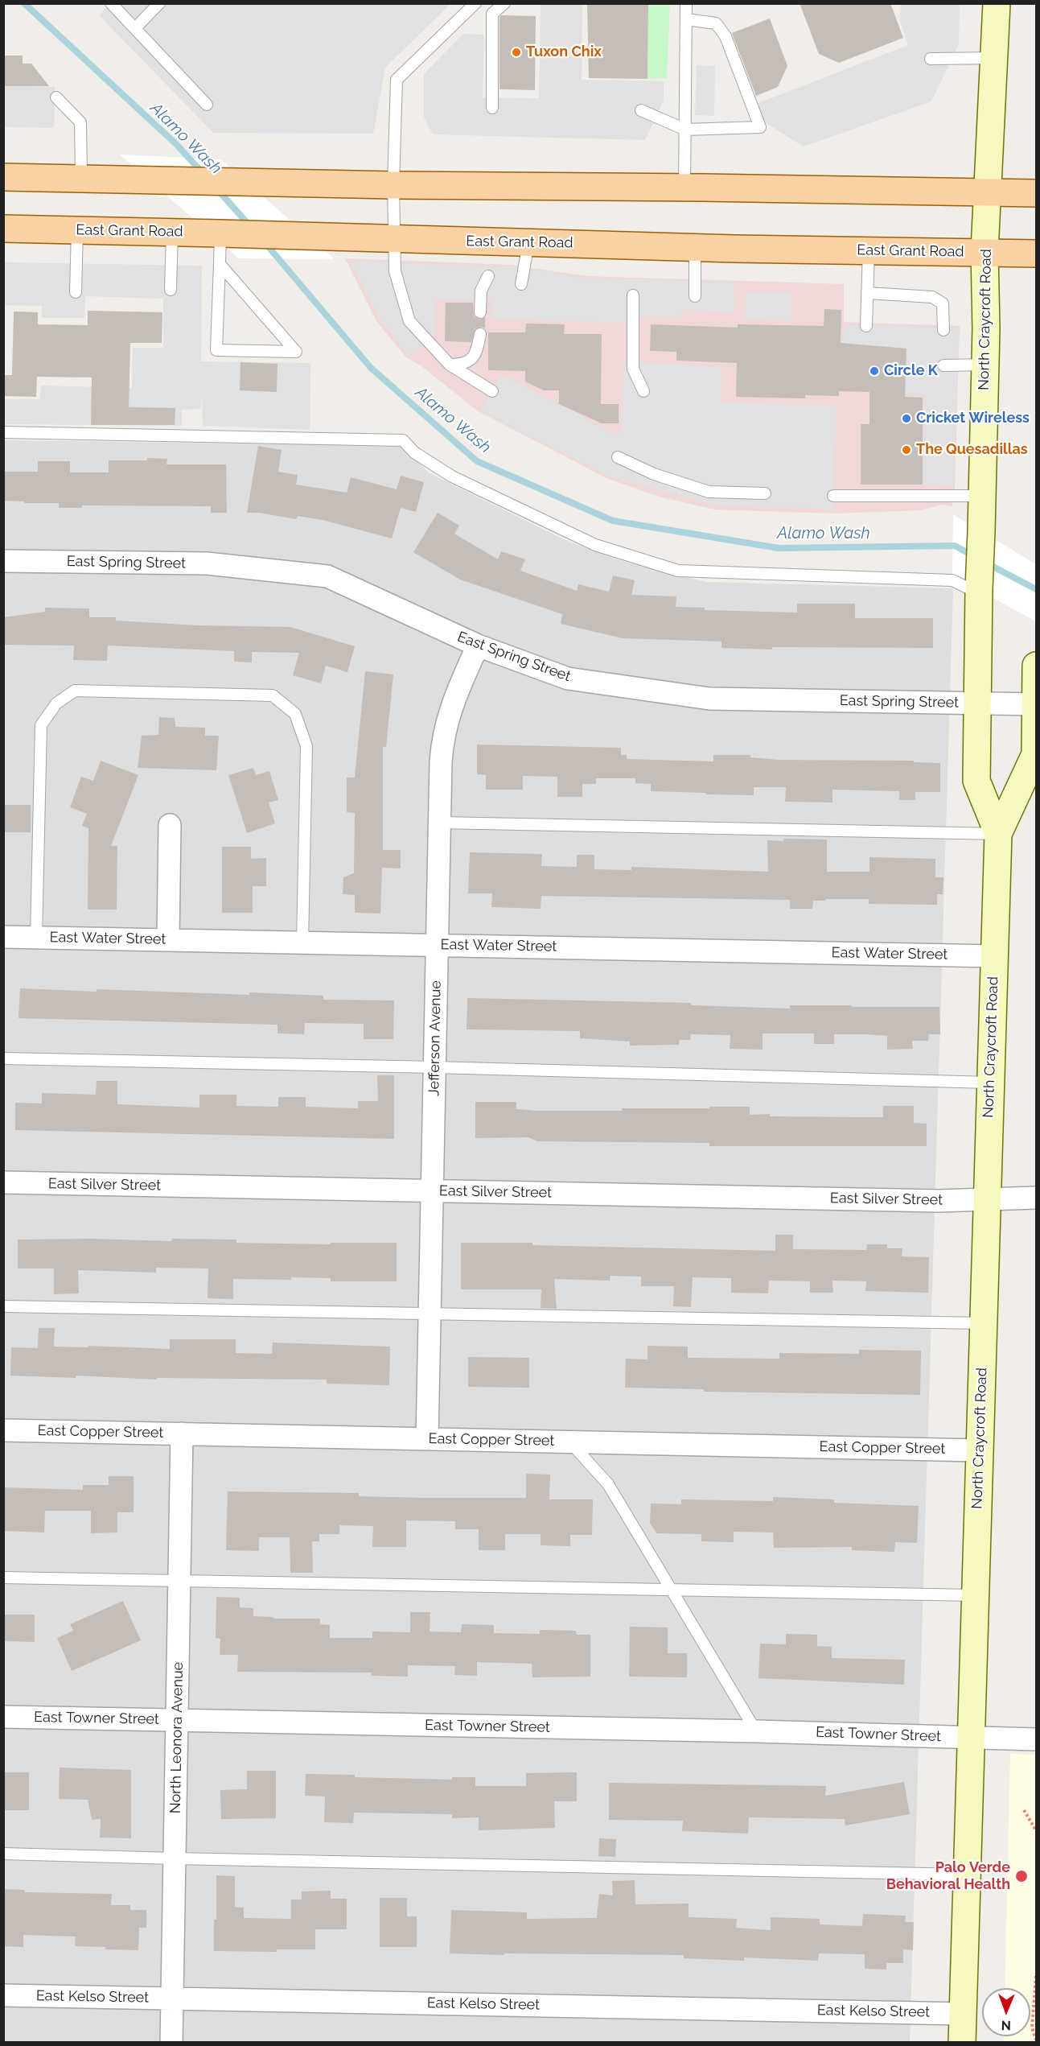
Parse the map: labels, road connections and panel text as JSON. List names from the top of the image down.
{
  "streets": {
    "main road": ["East Grant Road", "North Craycroft Road"],
    "street": [
      "East Spring Street",
      "East Water Street",
      "Jefferson Avenue",
      "East Silver Street",
      "East Copper Street",
      "East Towner Street",
      "North Leonora Avenue",
      "East Kelso Street"
    ]
  },
  "crossings": [
    ["East Grant Road", "North Craycroft Road"],
    ["North Craycroft Road", "East Spring Street"],
    ["North Craycroft Road", "East Water Street"],
    ["North Craycroft Road", "East Silver Street"],
    ["North Craycroft Road", "East Copper Street"],
    ["North Craycroft Road", "East Towner Street"],
    ["North Craycroft Road", "East Kelso Street"],
    ["East Spring Street", "Jefferson Avenue"],
    ["East Water Street", "Jefferson Avenue"],
    ["Jefferson Avenue", "East Silver Street"],
    ["Jefferson Avenue", "East Copper Street"],
    ["East Copper Street", "North Leonora Avenue"],
    ["East Towner Street", "North Leonora Avenue"],
    ["North Leonora Avenue", "East Kelso Street"]
  ],
  "water": ["Alamo Wash"],
  "places": [
    "Tuxon Chix",
    "Circle K",
    "Cricket Wireless",
    "The Quesadillas",
    "Palo Verde Behavioral Health"
  ],
  "north": "bottom"
}
